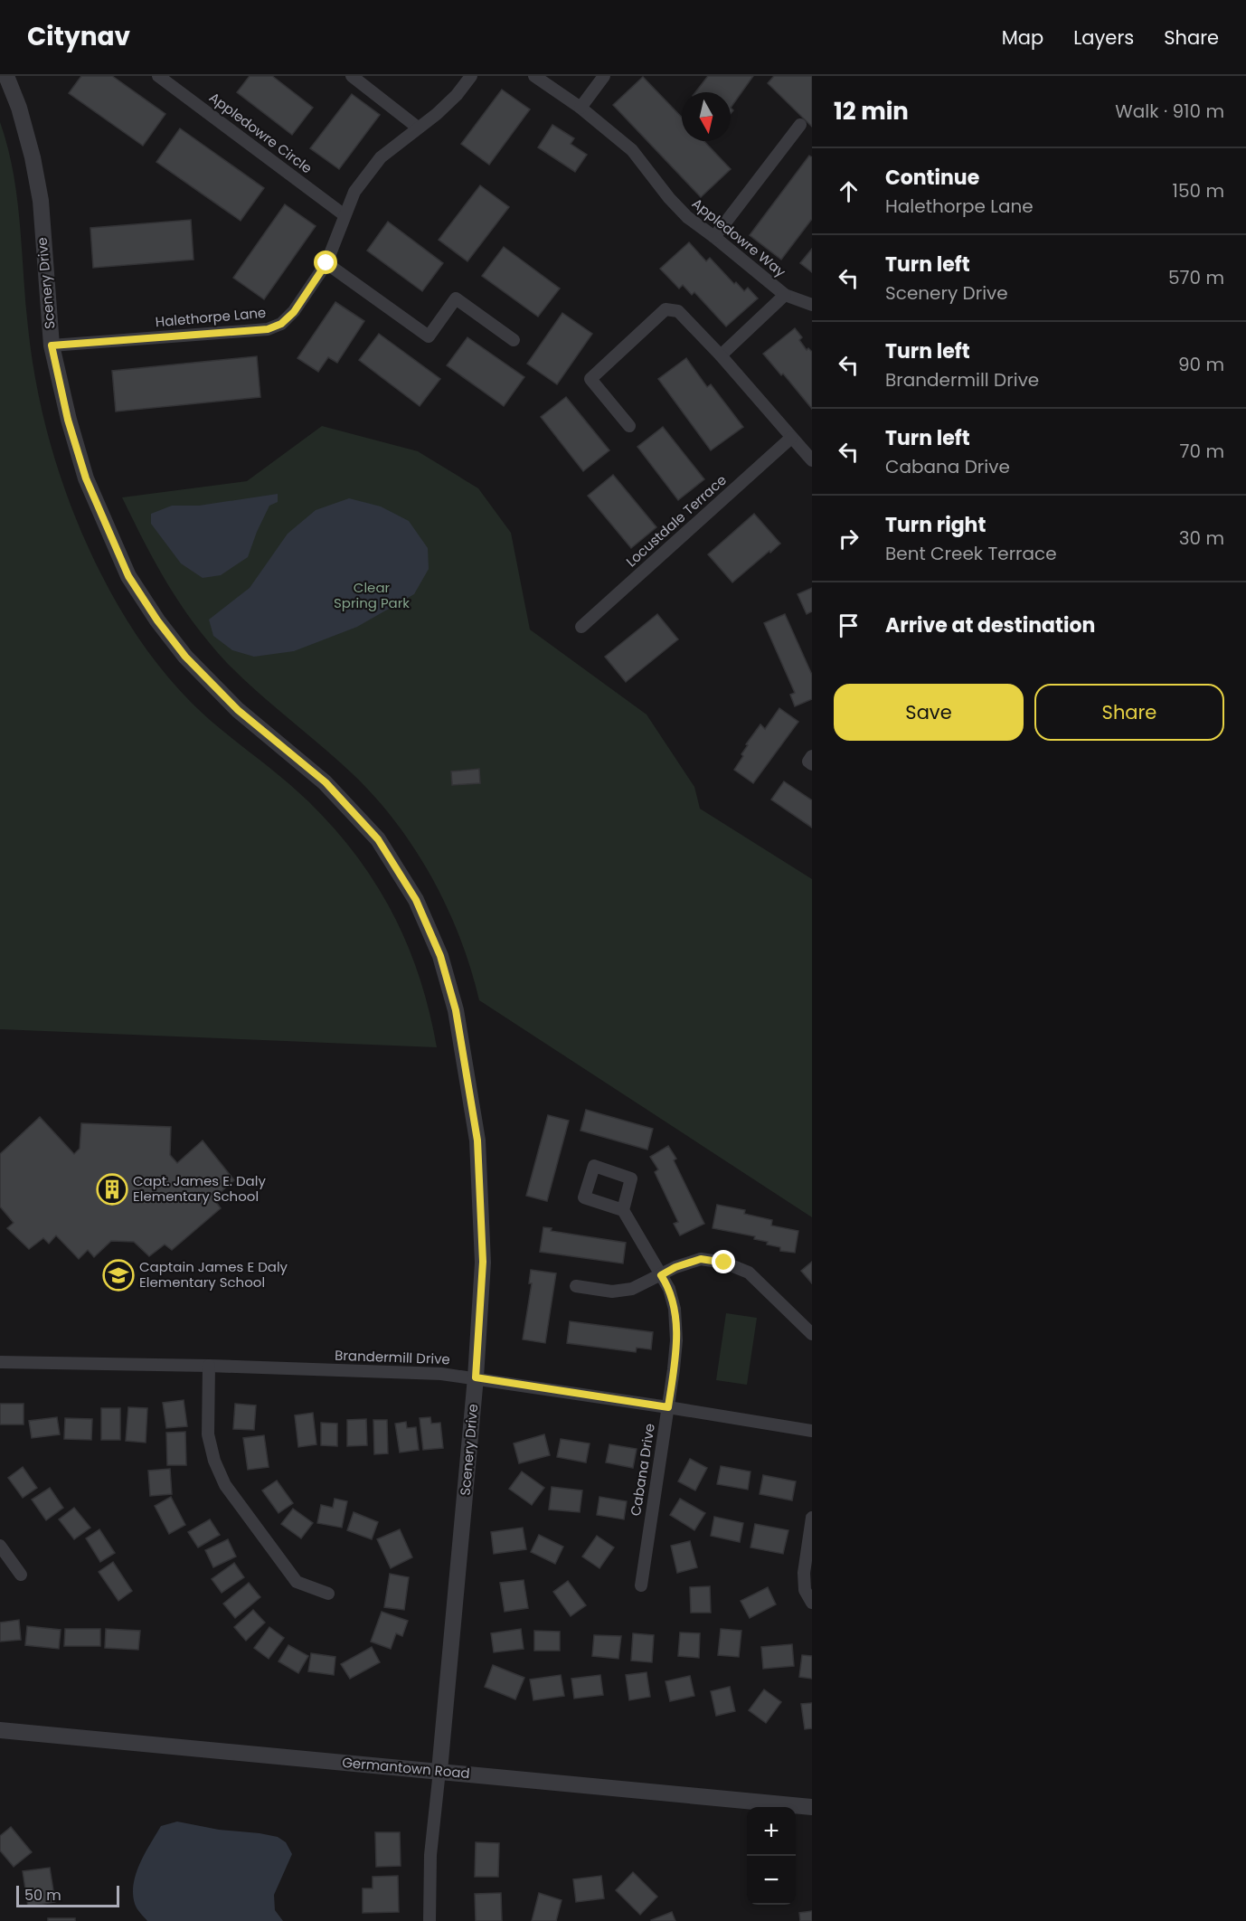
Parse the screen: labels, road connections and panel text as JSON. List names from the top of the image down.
{
  "streets": {
    "street": [
      "Appledowre Circle",
      "Appledowre Way",
      "Scenery Drive",
      "Halethorpe Lane",
      "Locustdale Terrace",
      "Brandermill Drive",
      "Cabana Drive",
      "Germantown Road"
    ]
  },
  "crossings": [
    ["Appledowre Circle", "Halethorpe Lane"],
    ["Scenery Drive", "Halethorpe Lane"],
    ["Scenery Drive", "Brandermill Drive"],
    ["Scenery Drive", "Germantown Road"],
    ["Brandermill Drive", "Cabana Drive"]
  ],
  "parks": ["Clear Spring Park"],
  "places": {
    "building": ["Capt. James E. Daly Elementary School"],
    "school or university": ["Captain James E Daly Elementary School"]
  },
  "scale_bar": "50 m",
  "north": "bottom",
  "page": {
    "header": "Citynav",
    "nav": ["Map", "Layers", "Share"],
    "heading": ["12 min", "Walk · 910 m"],
    "list": [
      ["Continue", "Halethorpe Lane", "150 m"],
      ["Turn left", "Scenery Drive", "570 m"],
      ["Turn left", "Brandermill Drive", "90 m"],
      ["Turn left", "Cabana Drive", "70 m"],
      ["Turn right", "Bent Creek Terrace", "30 m"],
      "Arrive at destination"
    ],
    "buttons": ["Save", "Share"],
    "map_buttons": ["+", "−"],
    "scale": "50 m"
  }
}
